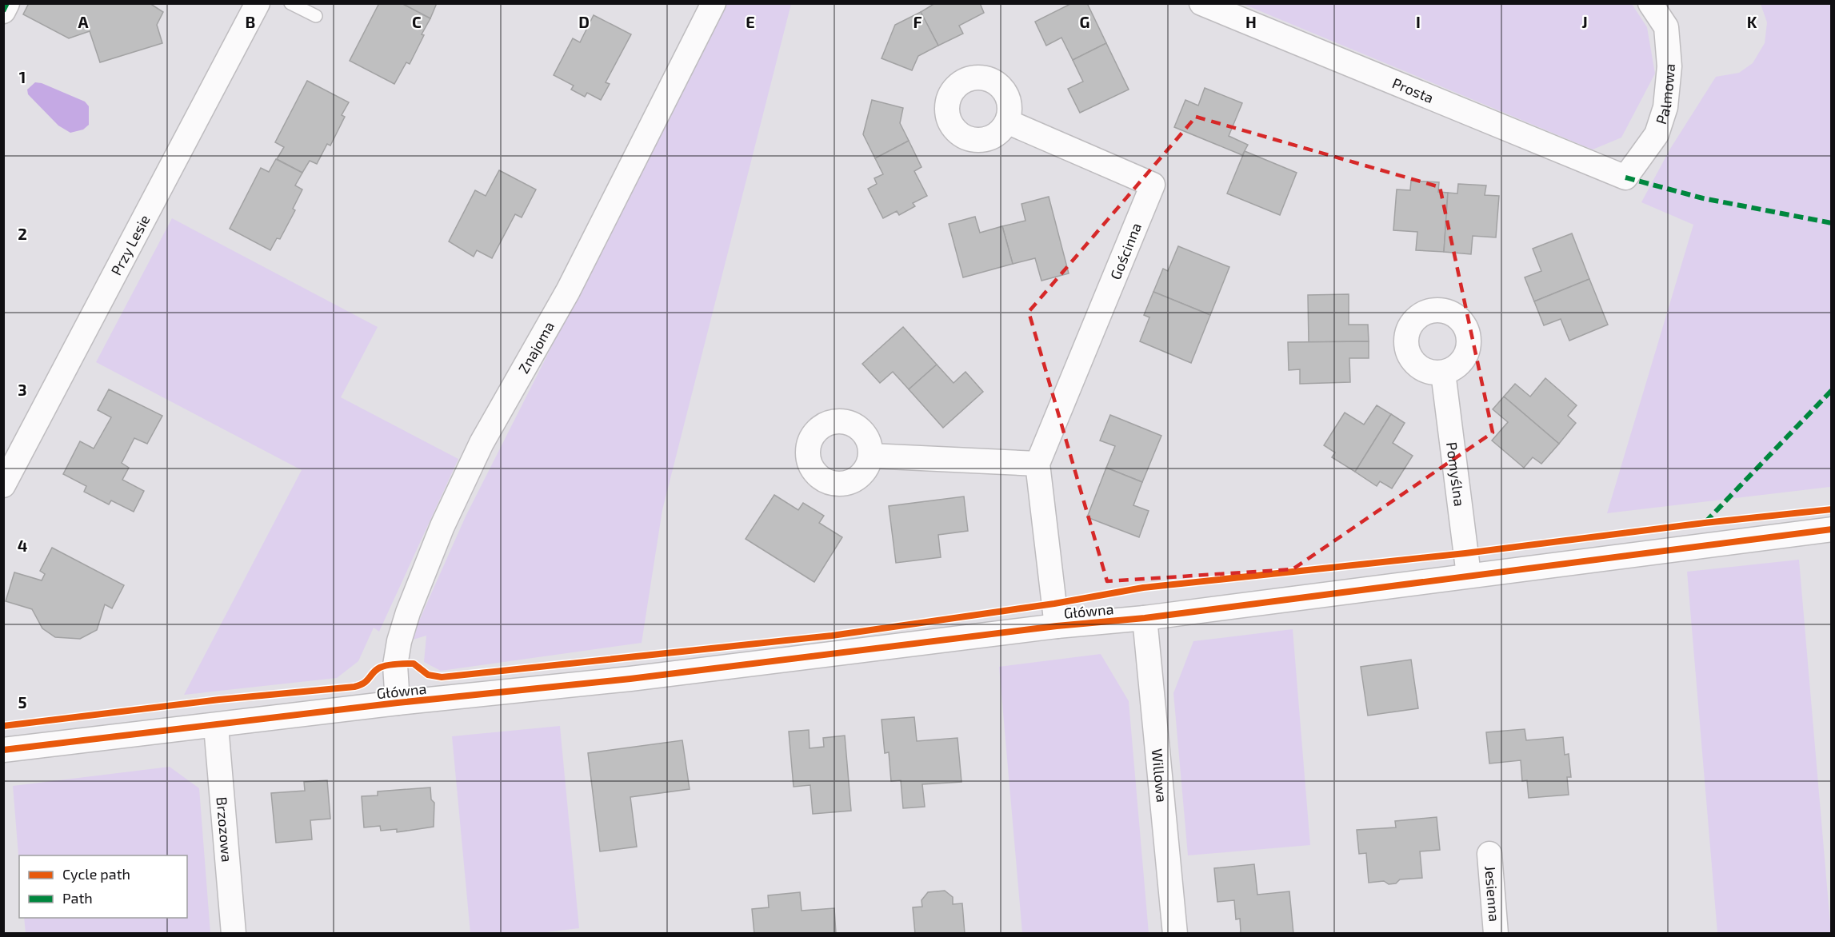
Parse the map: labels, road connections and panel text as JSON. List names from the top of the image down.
{
  "streets": {
    "street": [
      "Prosta",
      "Palmowa",
      "Przy Lesie",
      "Gościnna",
      "Znajoma",
      "Pomyślna",
      "Główna",
      "Willowa",
      "Brzozowa",
      "Jesienna"
    ]
  },
  "crossings": [
    ["Prosta", "Palmowa"],
    ["Gościnna", "Główna"],
    ["Znajoma", "Główna"],
    ["Pomyślna", "Główna"],
    ["Główna", "Willowa"],
    ["Główna", "Brzozowa"]
  ],
  "legend": ["Cycle path", "Path"],
  "grid": {
    "columns": [
      "A",
      "B",
      "C",
      "D",
      "E",
      "F",
      "G",
      "H",
      "I",
      "J",
      "K"
    ],
    "rows": [
      "1",
      "2",
      "3",
      "4",
      "5"
    ]
  }
}
